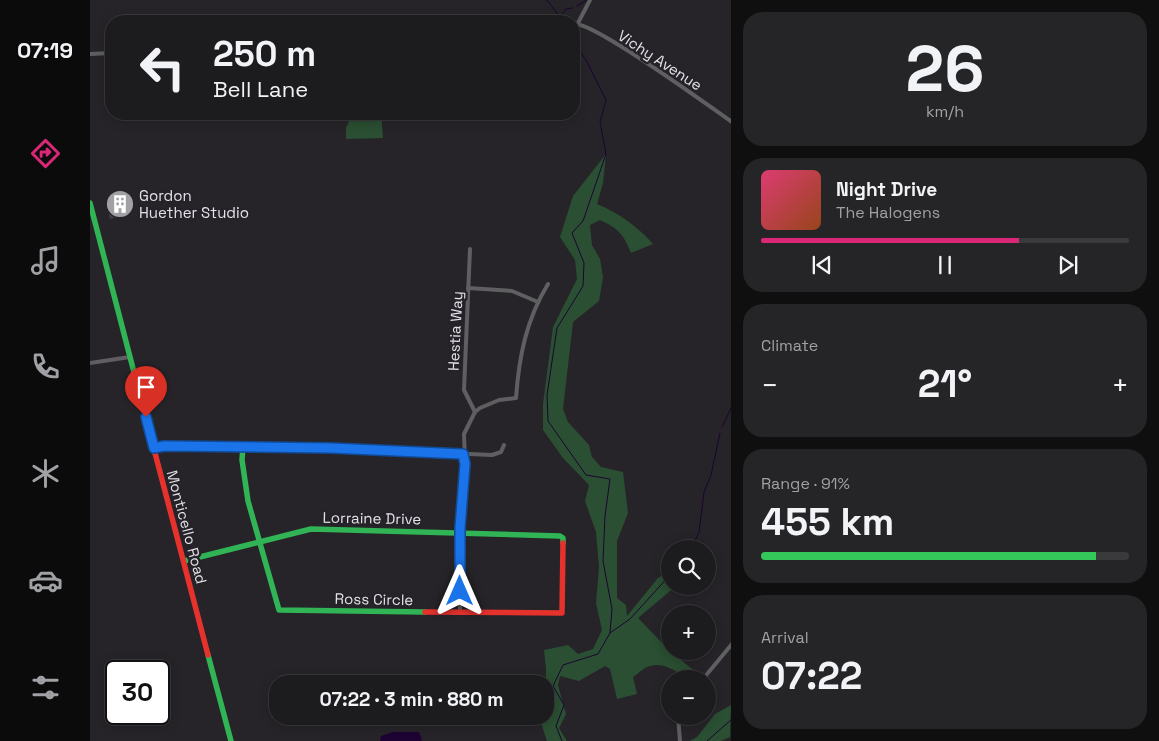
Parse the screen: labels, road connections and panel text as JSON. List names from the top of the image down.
{
  "streets": {
    "street": [
      "Vichy Avenue",
      "Hestia Way",
      "Lorraine Drive",
      "Monticello Road",
      "Ross Circle"
    ]
  },
  "crossings": [
    ["Lorraine Drive", "Monticello Road"],
    ["Lorraine Drive", "Ross Circle"]
  ],
  "places": {
    "building": ["Gordon Huether Studio"]
  },
  "page": {
    "tabs": "07:19",
    "tile": [
      ["26", "km/h"],
      "Climate",
      ["Range · 91%", "455 km"],
      ["Arrival", "07:22"]
    ],
    "turn": ["250 m", "Bell Lane"],
    "song": ["Night Drive", "The Halogens"],
    "heat": ["−", "21°", "+"],
    "map_buttons": ["+", "−"],
    "limit": "30",
    "trip": "07:22 · 3 min · 880 m"
  }
}
